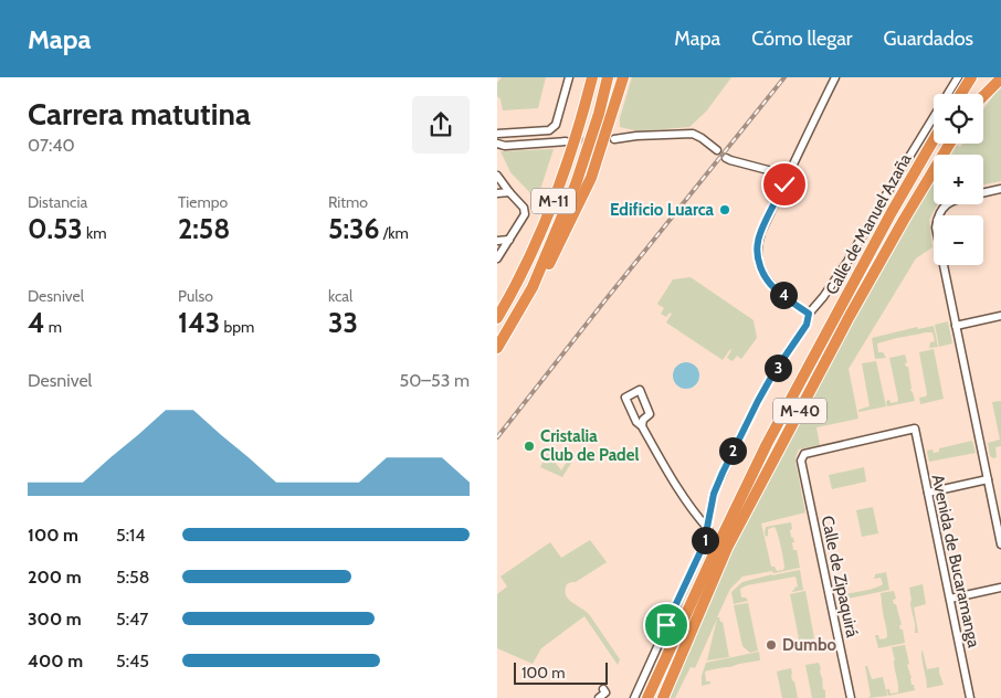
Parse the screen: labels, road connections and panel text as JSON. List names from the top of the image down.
{
  "streets": {
    "highway": ["M-11", "Calle de Manuel Azaña", "M-40"],
    "street": ["Avenida de Bucaramanga", "Calle de Zipaquirá"]
  },
  "crossings": [
    ["Avenida de Bucaramanga", "Calle de Zipaquirá"]
  ],
  "places": ["Edificio Luarca", "Cristalia Club de Padel", "Dumbo"],
  "scale_bar": "100 m",
  "page": {
    "header": "Mapa",
    "nav": ["Mapa", "Cómo llegar", "Guardados"],
    "heading": ["Carrera matutina", "07:40"],
    "map_buttons": ["+", "−"],
    "stats": [
      ["Distancia", "0.53 km"],
      ["Tiempo", "2:58"],
      ["Ritmo", "5:36 /km"],
      ["Desnivel", "4 m"],
      ["Pulso", "143 bpm"],
      ["kcal", "33"]
    ],
    "pins": [
      "4",
      "3",
      "2",
      "1"
    ],
    "chart": ["Desnivel", "50–53 m"],
    "list": [
      {
        "name": "100 m",
        "note": "5:14"
      },
      {
        "name": "200 m",
        "note": "5:58"
      },
      {
        "name": "300 m",
        "note": "5:47"
      },
      {
        "name": "400 m",
        "note": "5:45"
      }
    ],
    "scale": "100 m"
  }
}
